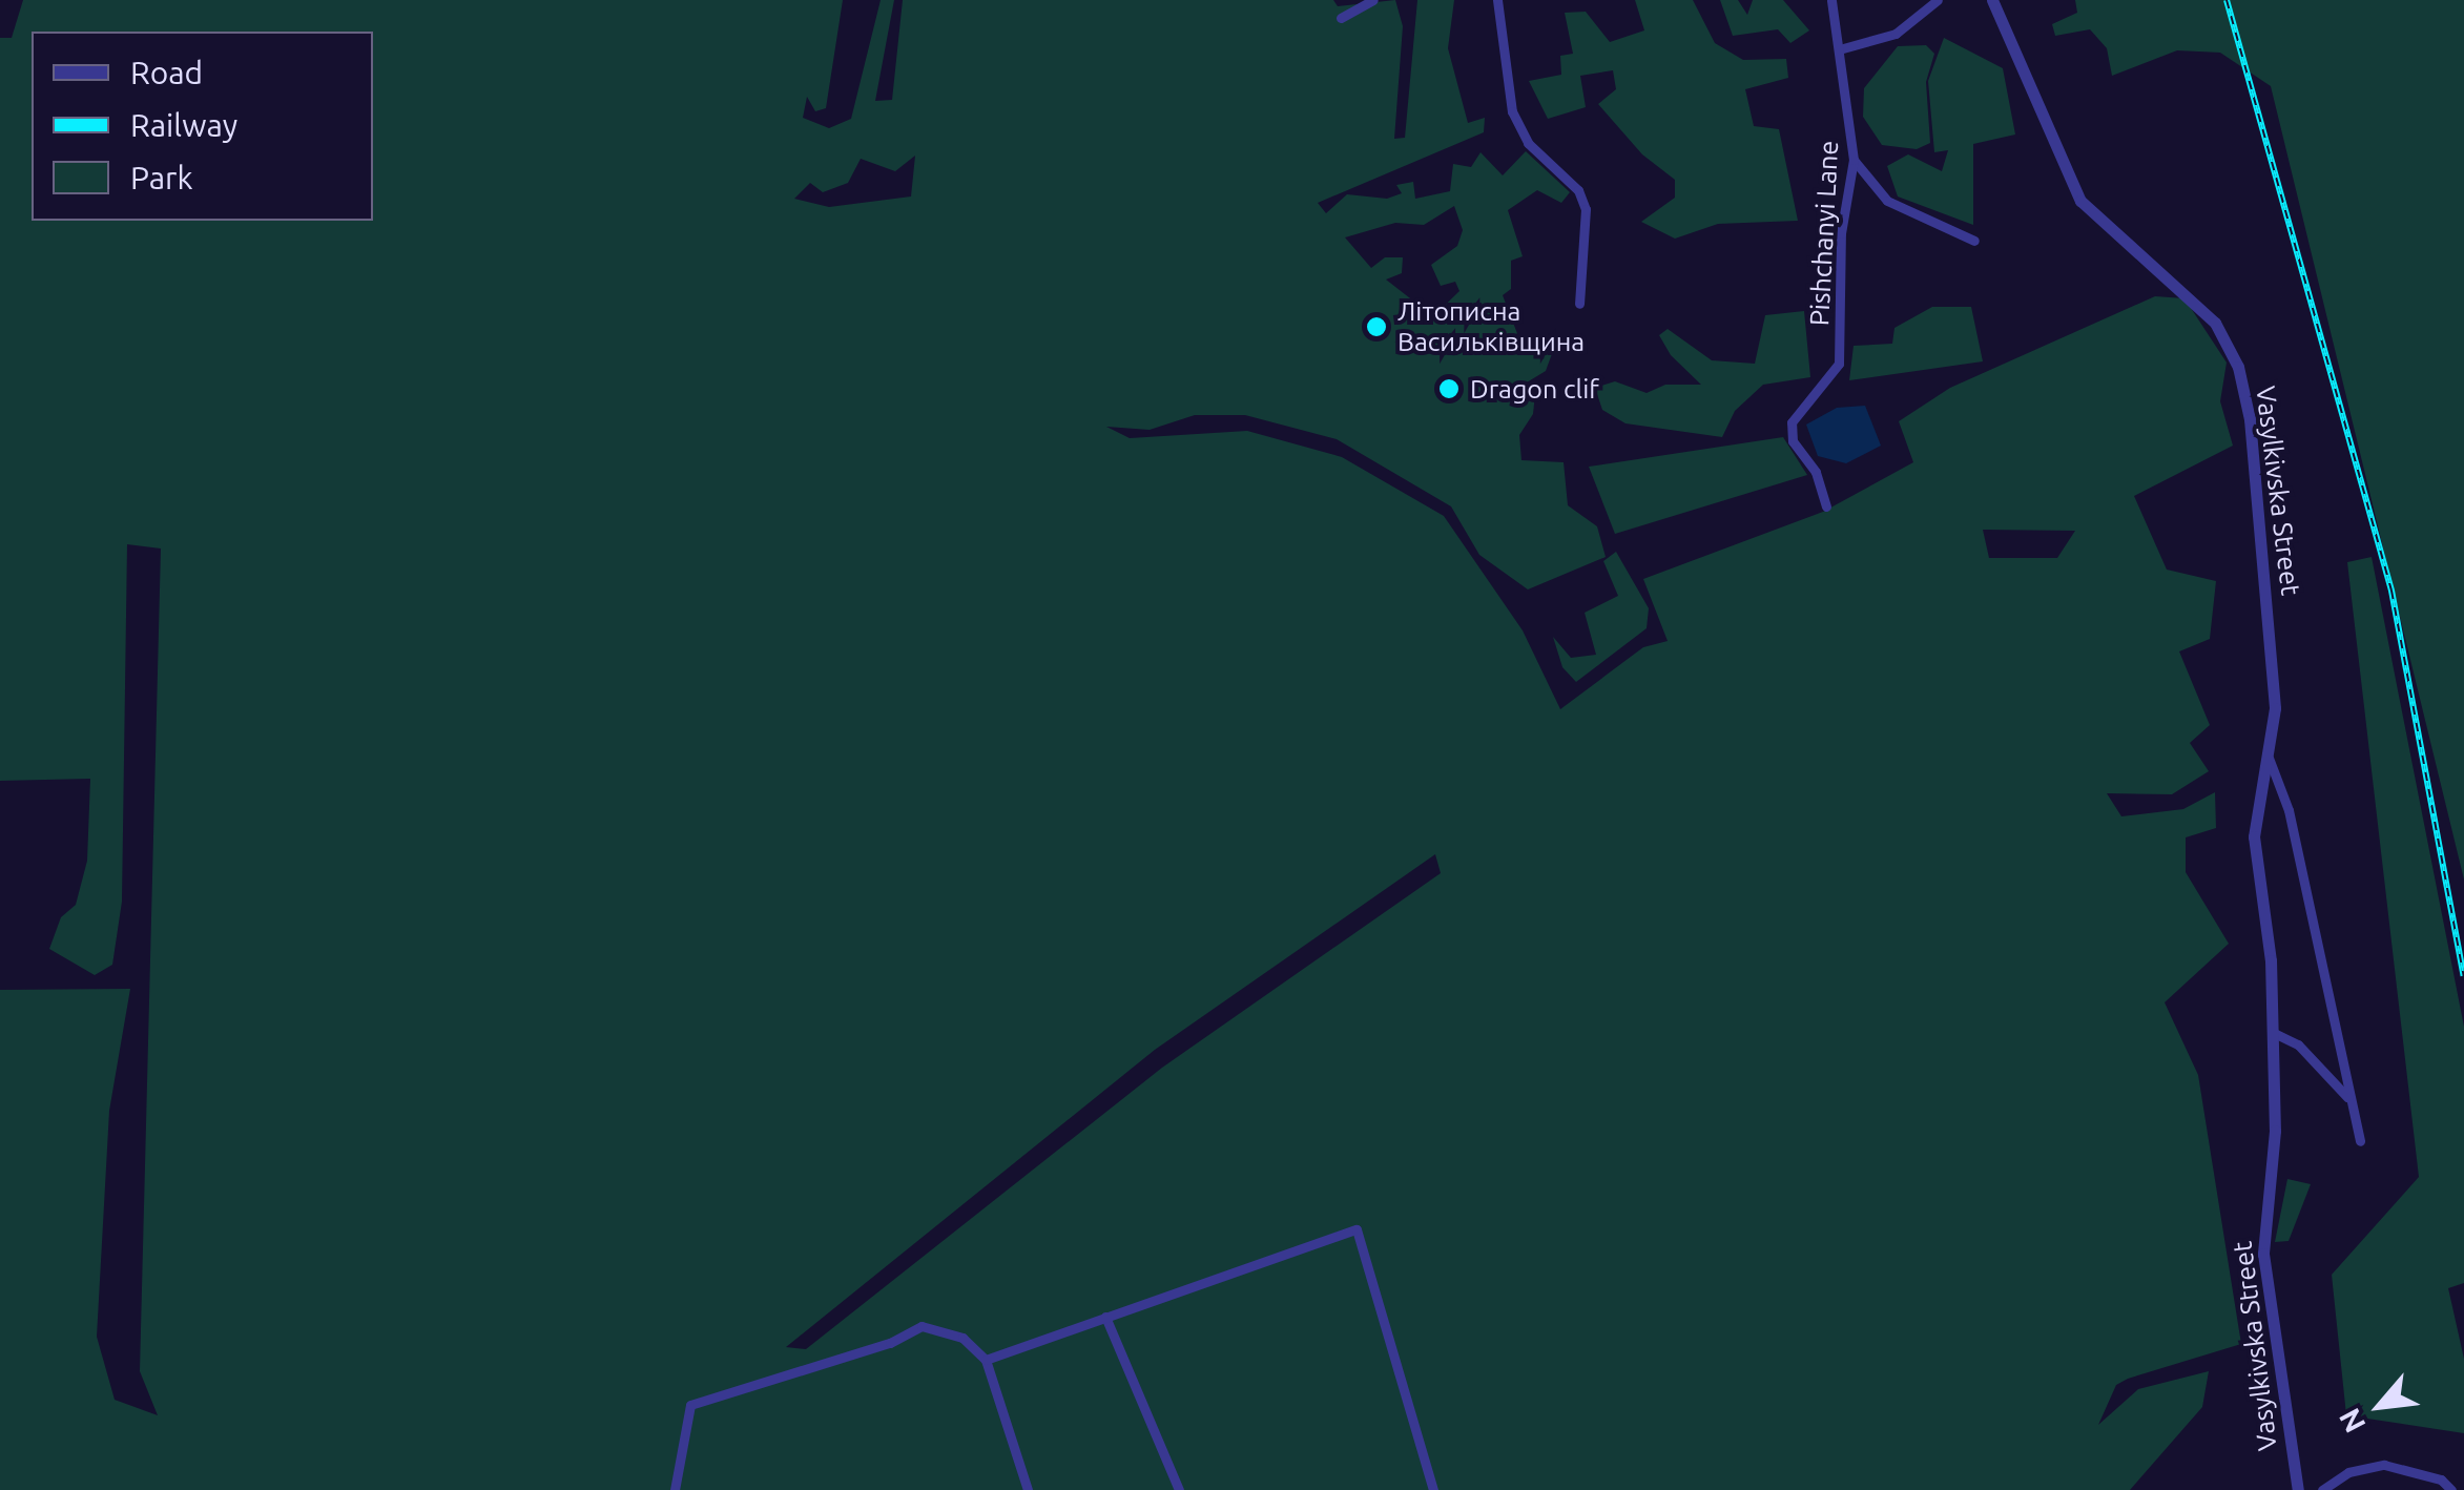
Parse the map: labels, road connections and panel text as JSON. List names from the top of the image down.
{
  "streets": {
    "street": ["Pishchanyi Lane", "Vasylkivska Street"]
  },
  "places": ["Літописна Васильківщина", "Dragon clif"],
  "legend": ["Road", "Railway", "Park"],
  "north": "bottom left"
}
